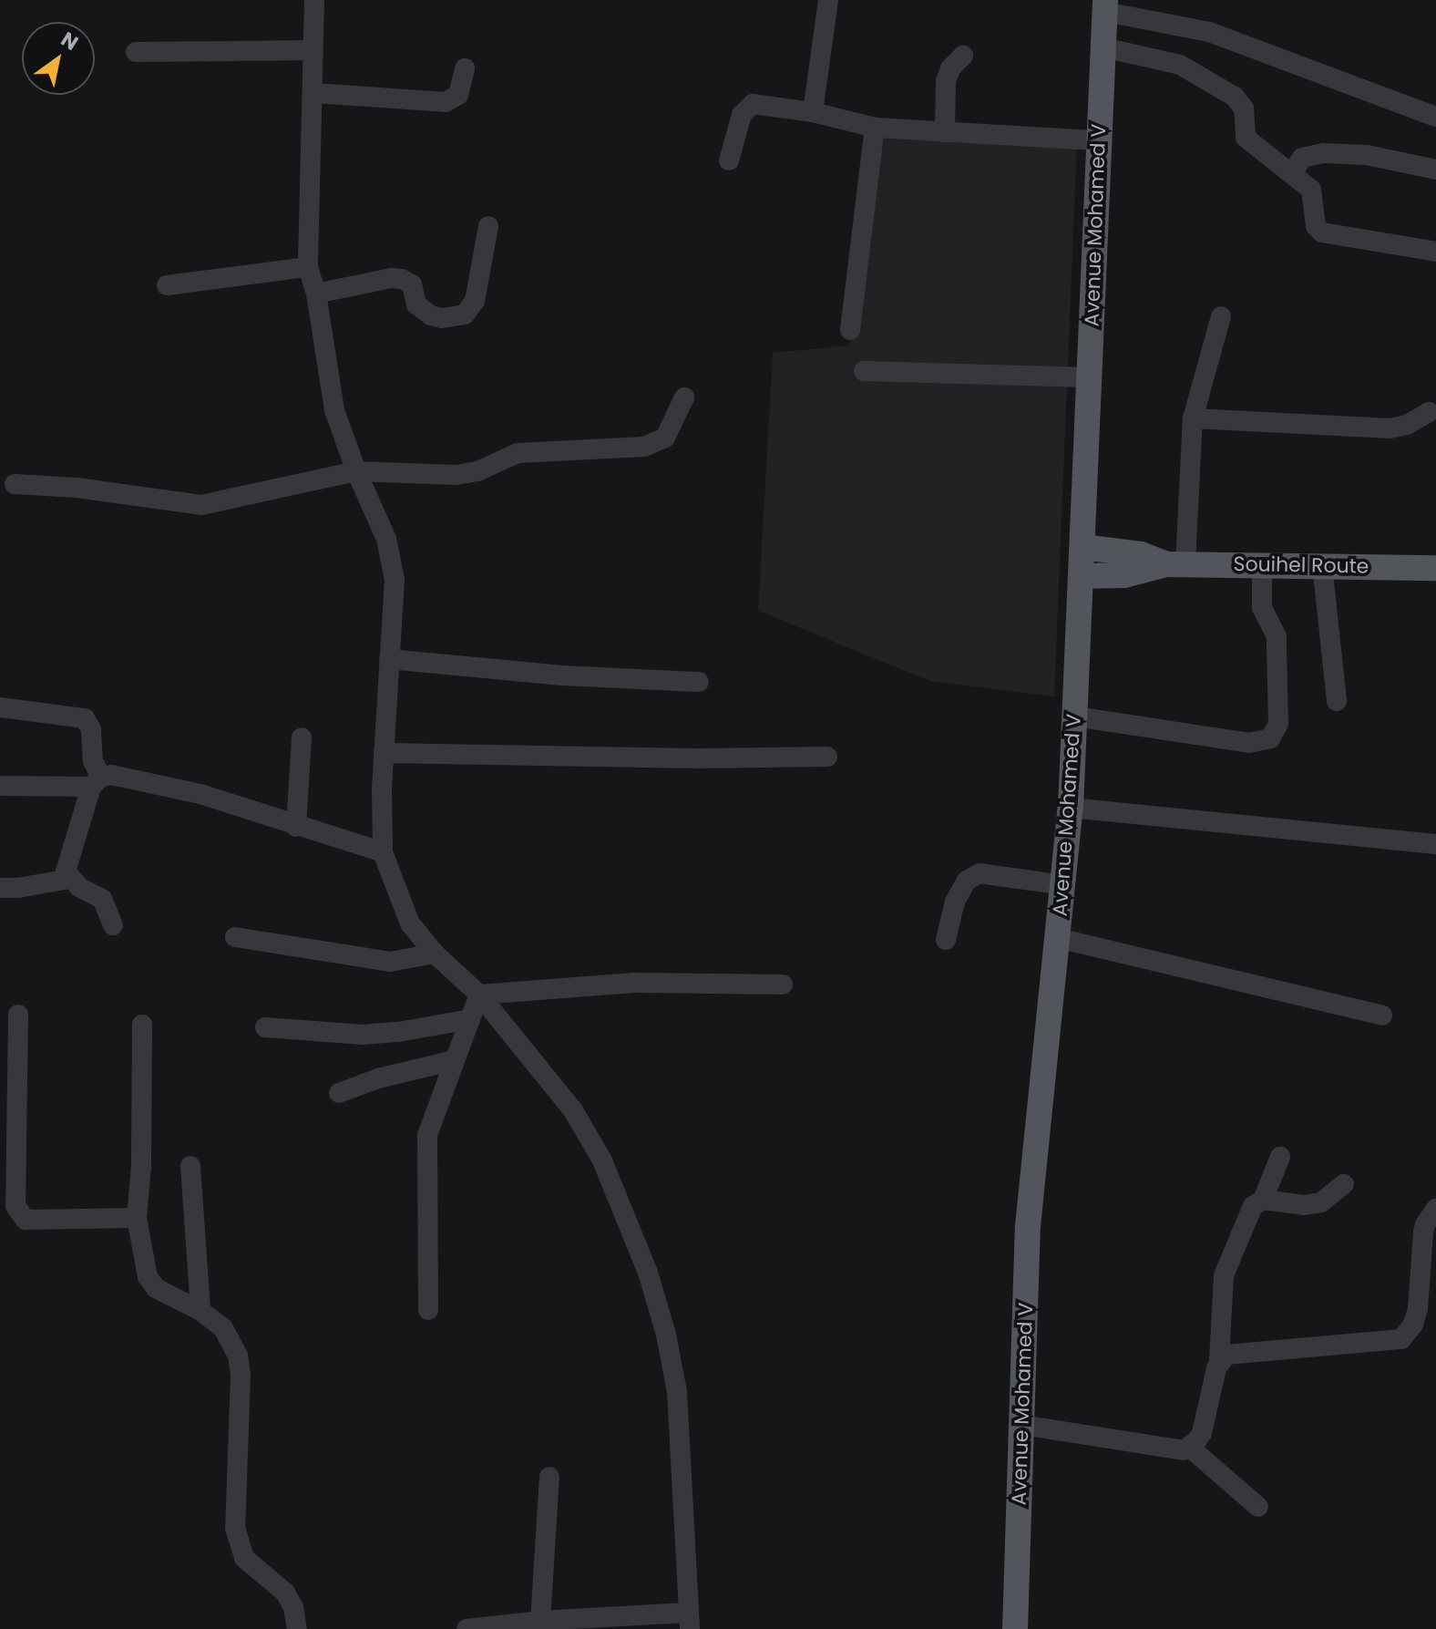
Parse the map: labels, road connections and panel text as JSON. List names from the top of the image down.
{
  "streets": {
    "main road": ["Avenue Mohamed V", "Souihel Route"]
  },
  "north": "top right"
}
